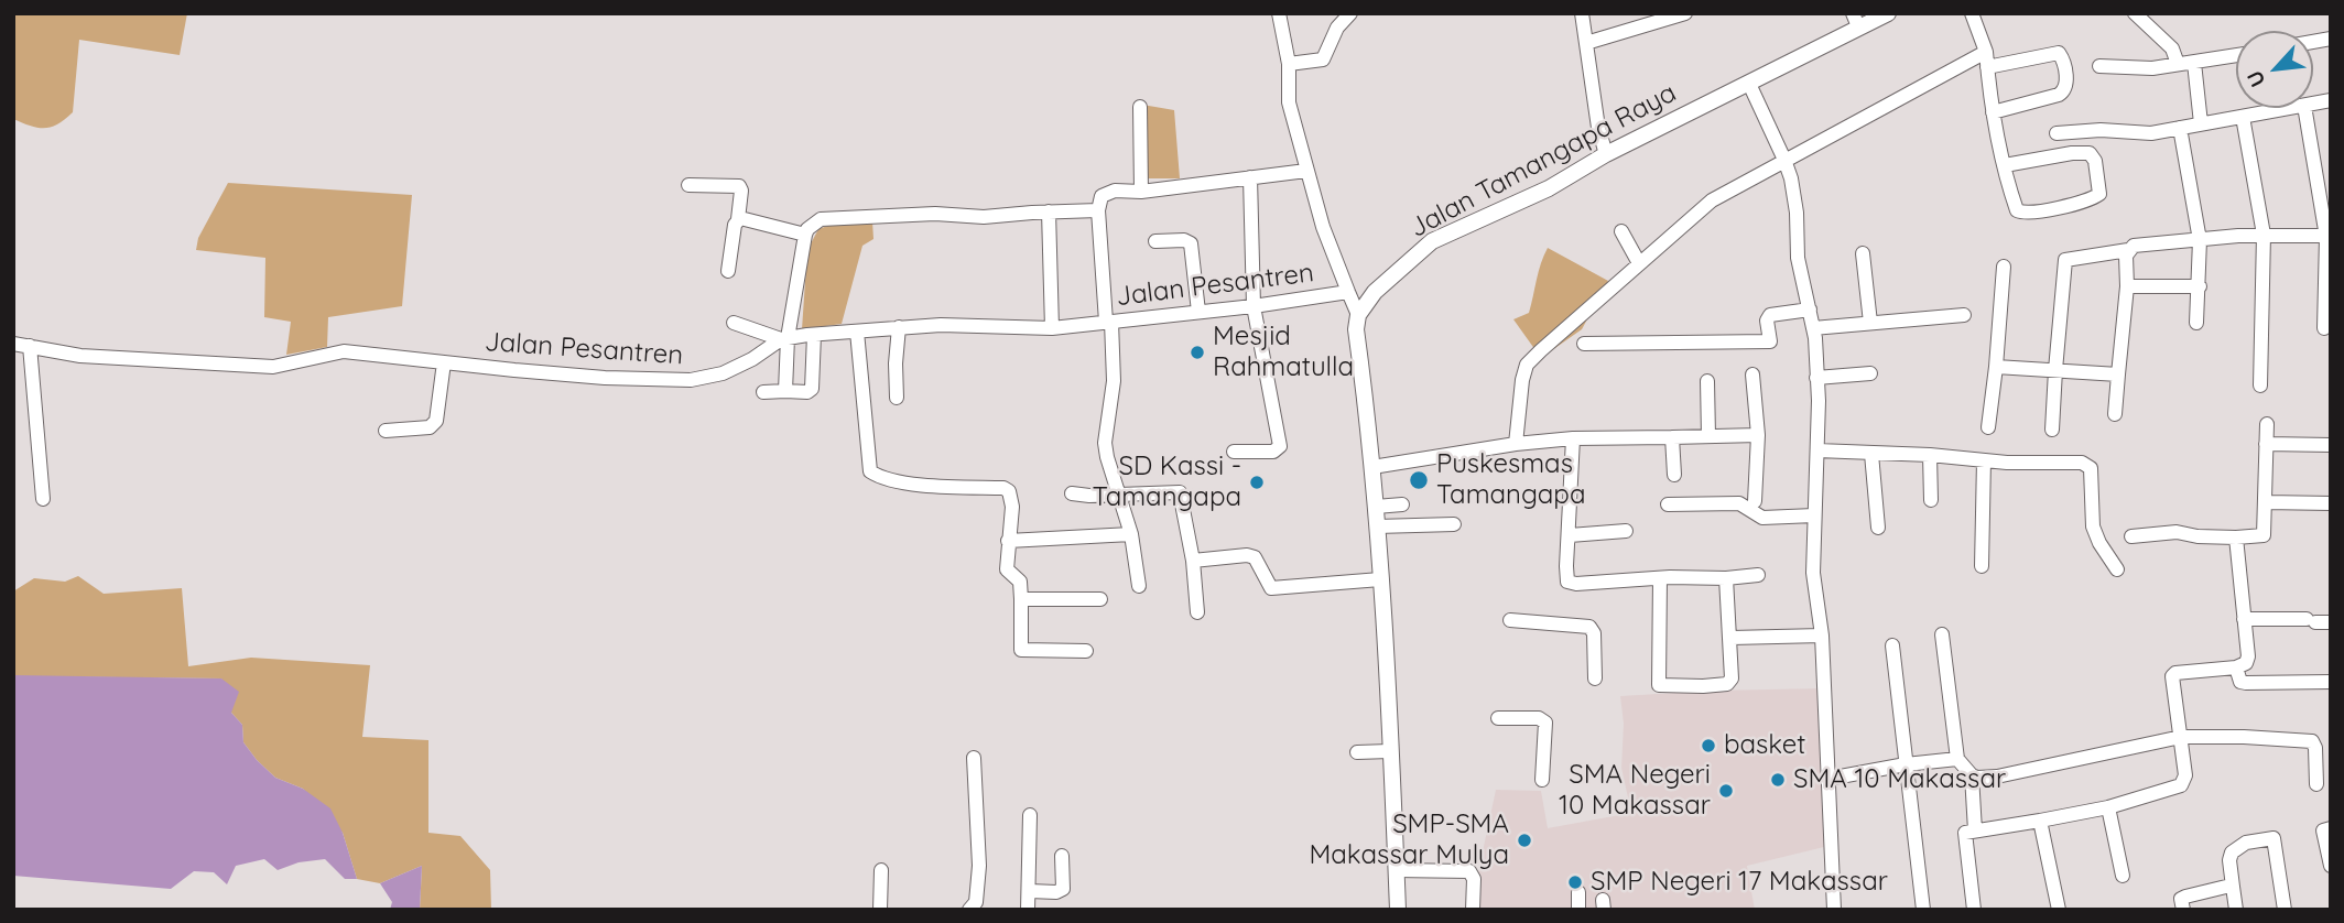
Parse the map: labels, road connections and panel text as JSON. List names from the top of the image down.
{
  "streets": {
    "main road": ["Jalan Tamangapa Raya"],
    "street": ["Jalan Pesantren"]
  },
  "crossings": [
    ["Jalan Tamangapa Raya", "Jalan Pesantren"]
  ],
  "places": [
    "Mesjid Rahmatulla",
    "Puskesmas Tamangapa",
    "SD Kassi - Tamangapa",
    "basket",
    "SMA 10 Makassar",
    "SMA Negeri 10 Makassar",
    "SMP-SMA Makassar Mulya",
    "SMP Negeri 17 Makassar"
  ],
  "north": "bottom left"
}
